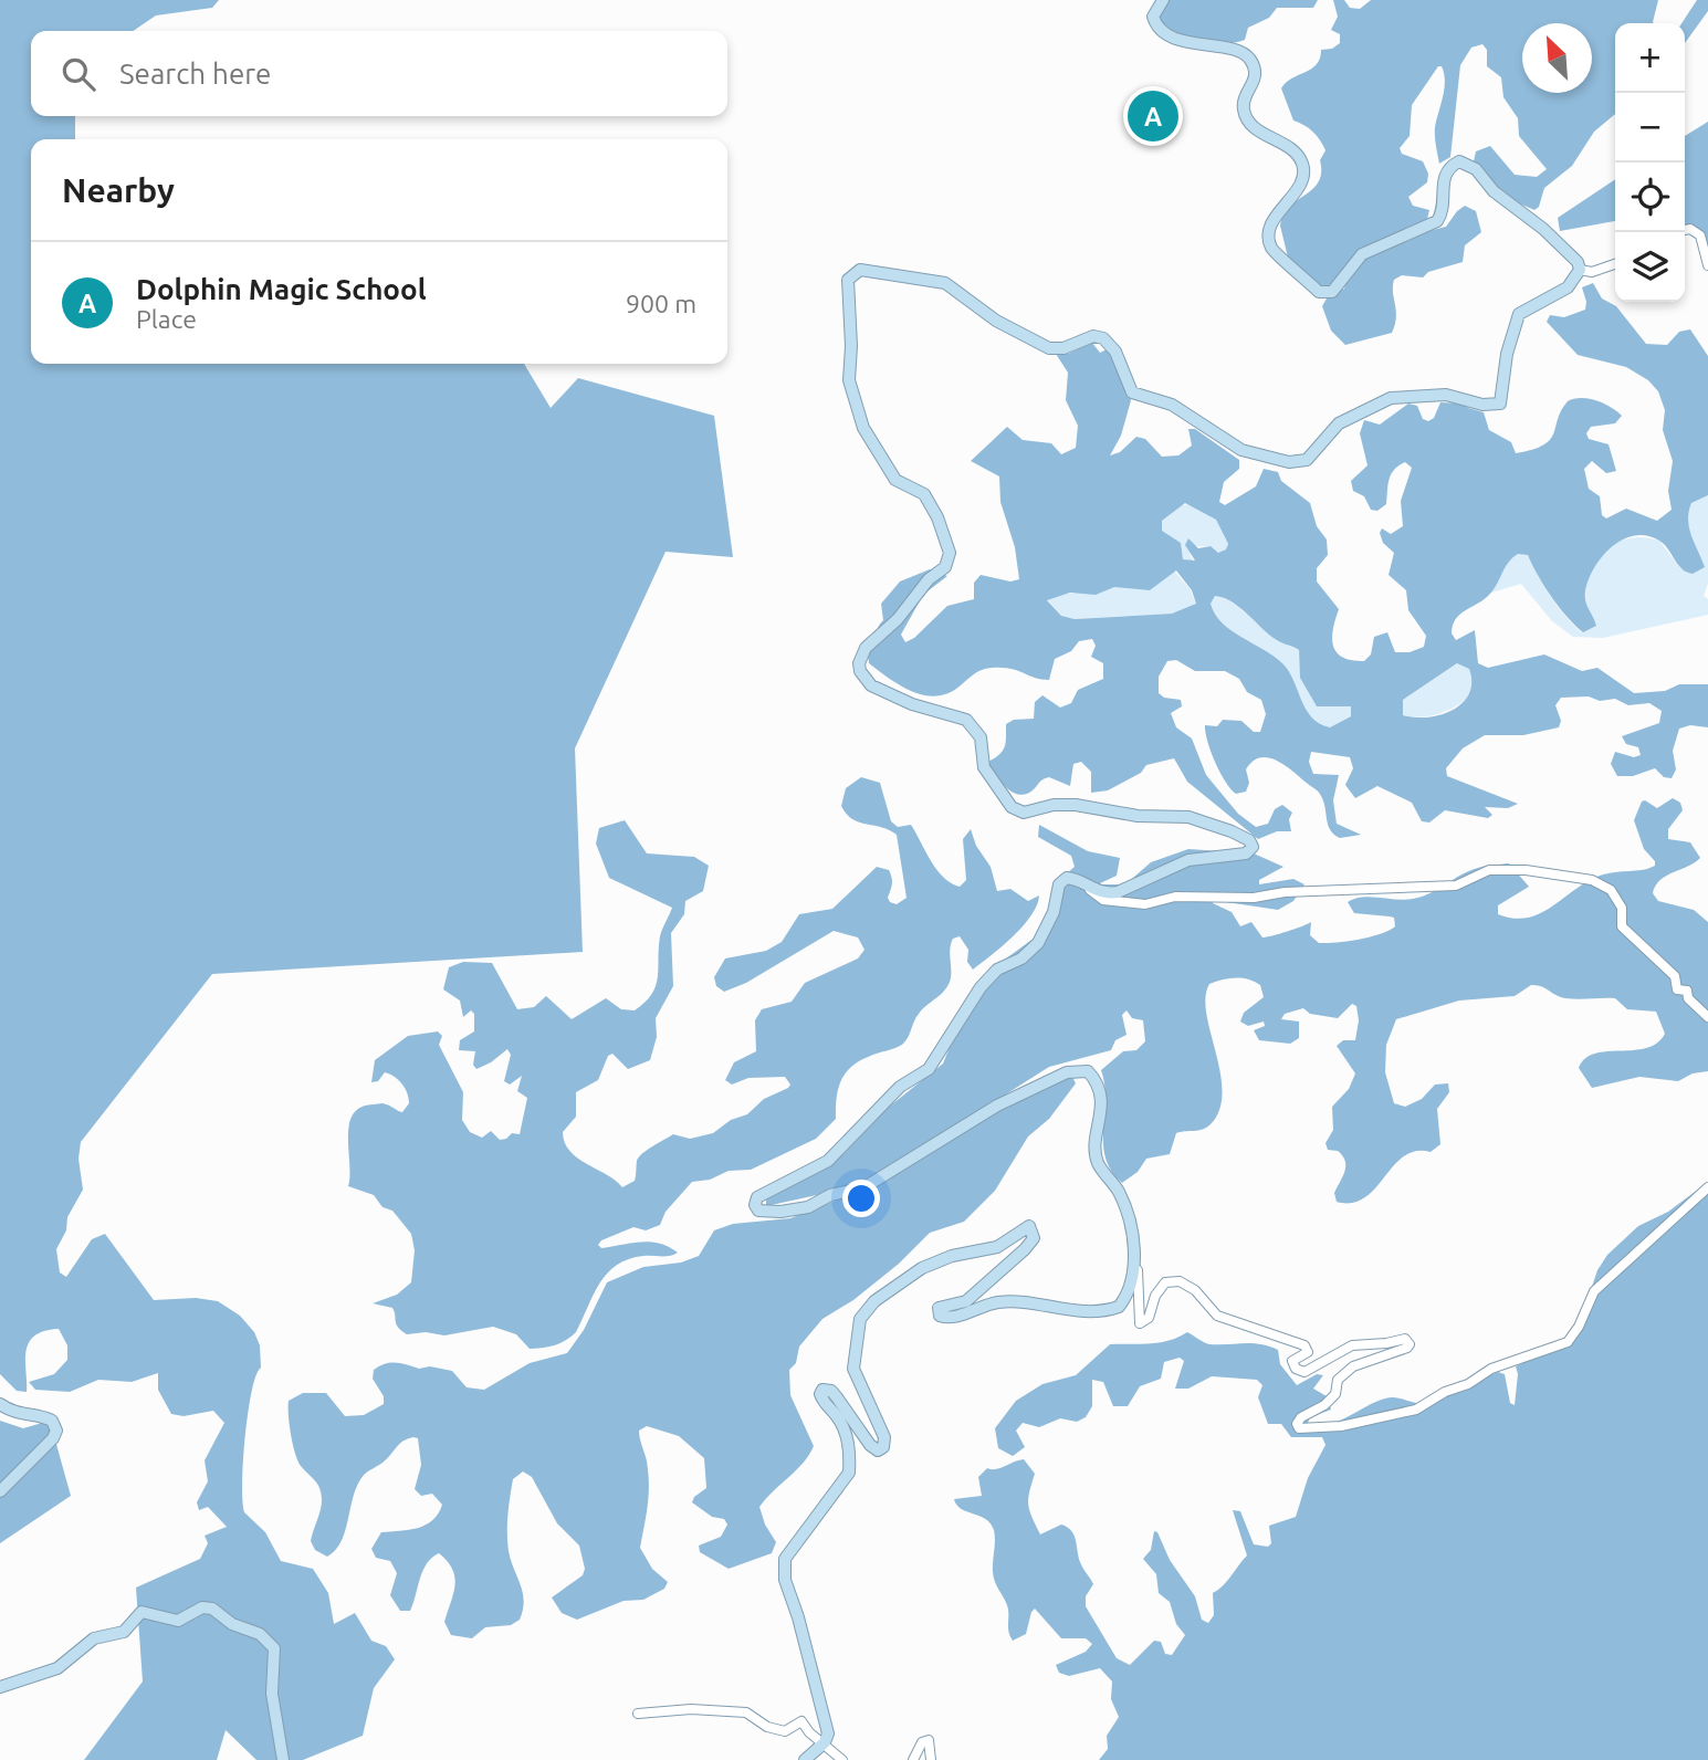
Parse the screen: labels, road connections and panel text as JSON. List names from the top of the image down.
{
  "north": "top left",
  "page": {
    "map_buttons": ["+", "−"],
    "search": "Search here",
    "pins": "A",
    "heading": "Nearby",
    "list": [
      {
        "mark": "A",
        "name": "Dolphin Magic School",
        "note": "Place",
        "value": "900 m"
      }
    ]
  }
}
